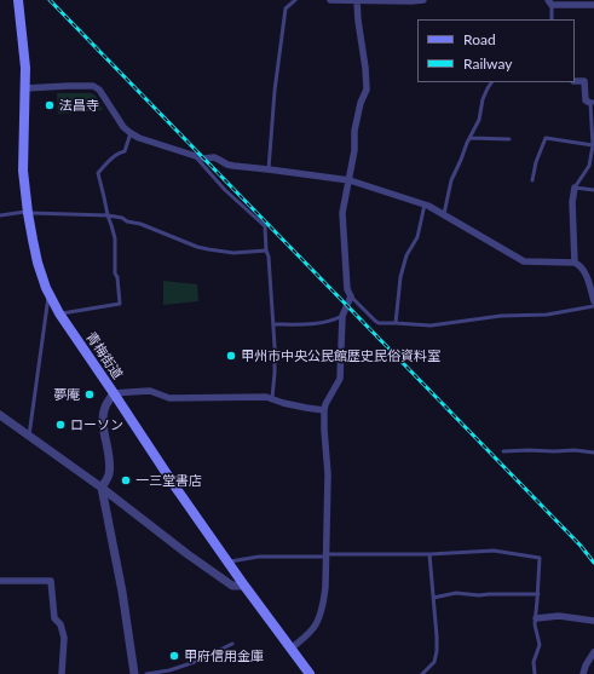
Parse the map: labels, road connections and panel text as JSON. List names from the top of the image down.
{
  "streets": {
    "main road": ["青梅街道"]
  },
  "places": [
    "法昌寺",
    "甲州市中央公民館歴史民俗資料室",
    "夢庵",
    "ローソン",
    "一三堂書店",
    "甲府信用金庫"
  ],
  "legend": ["Road", "Railway"]
}
